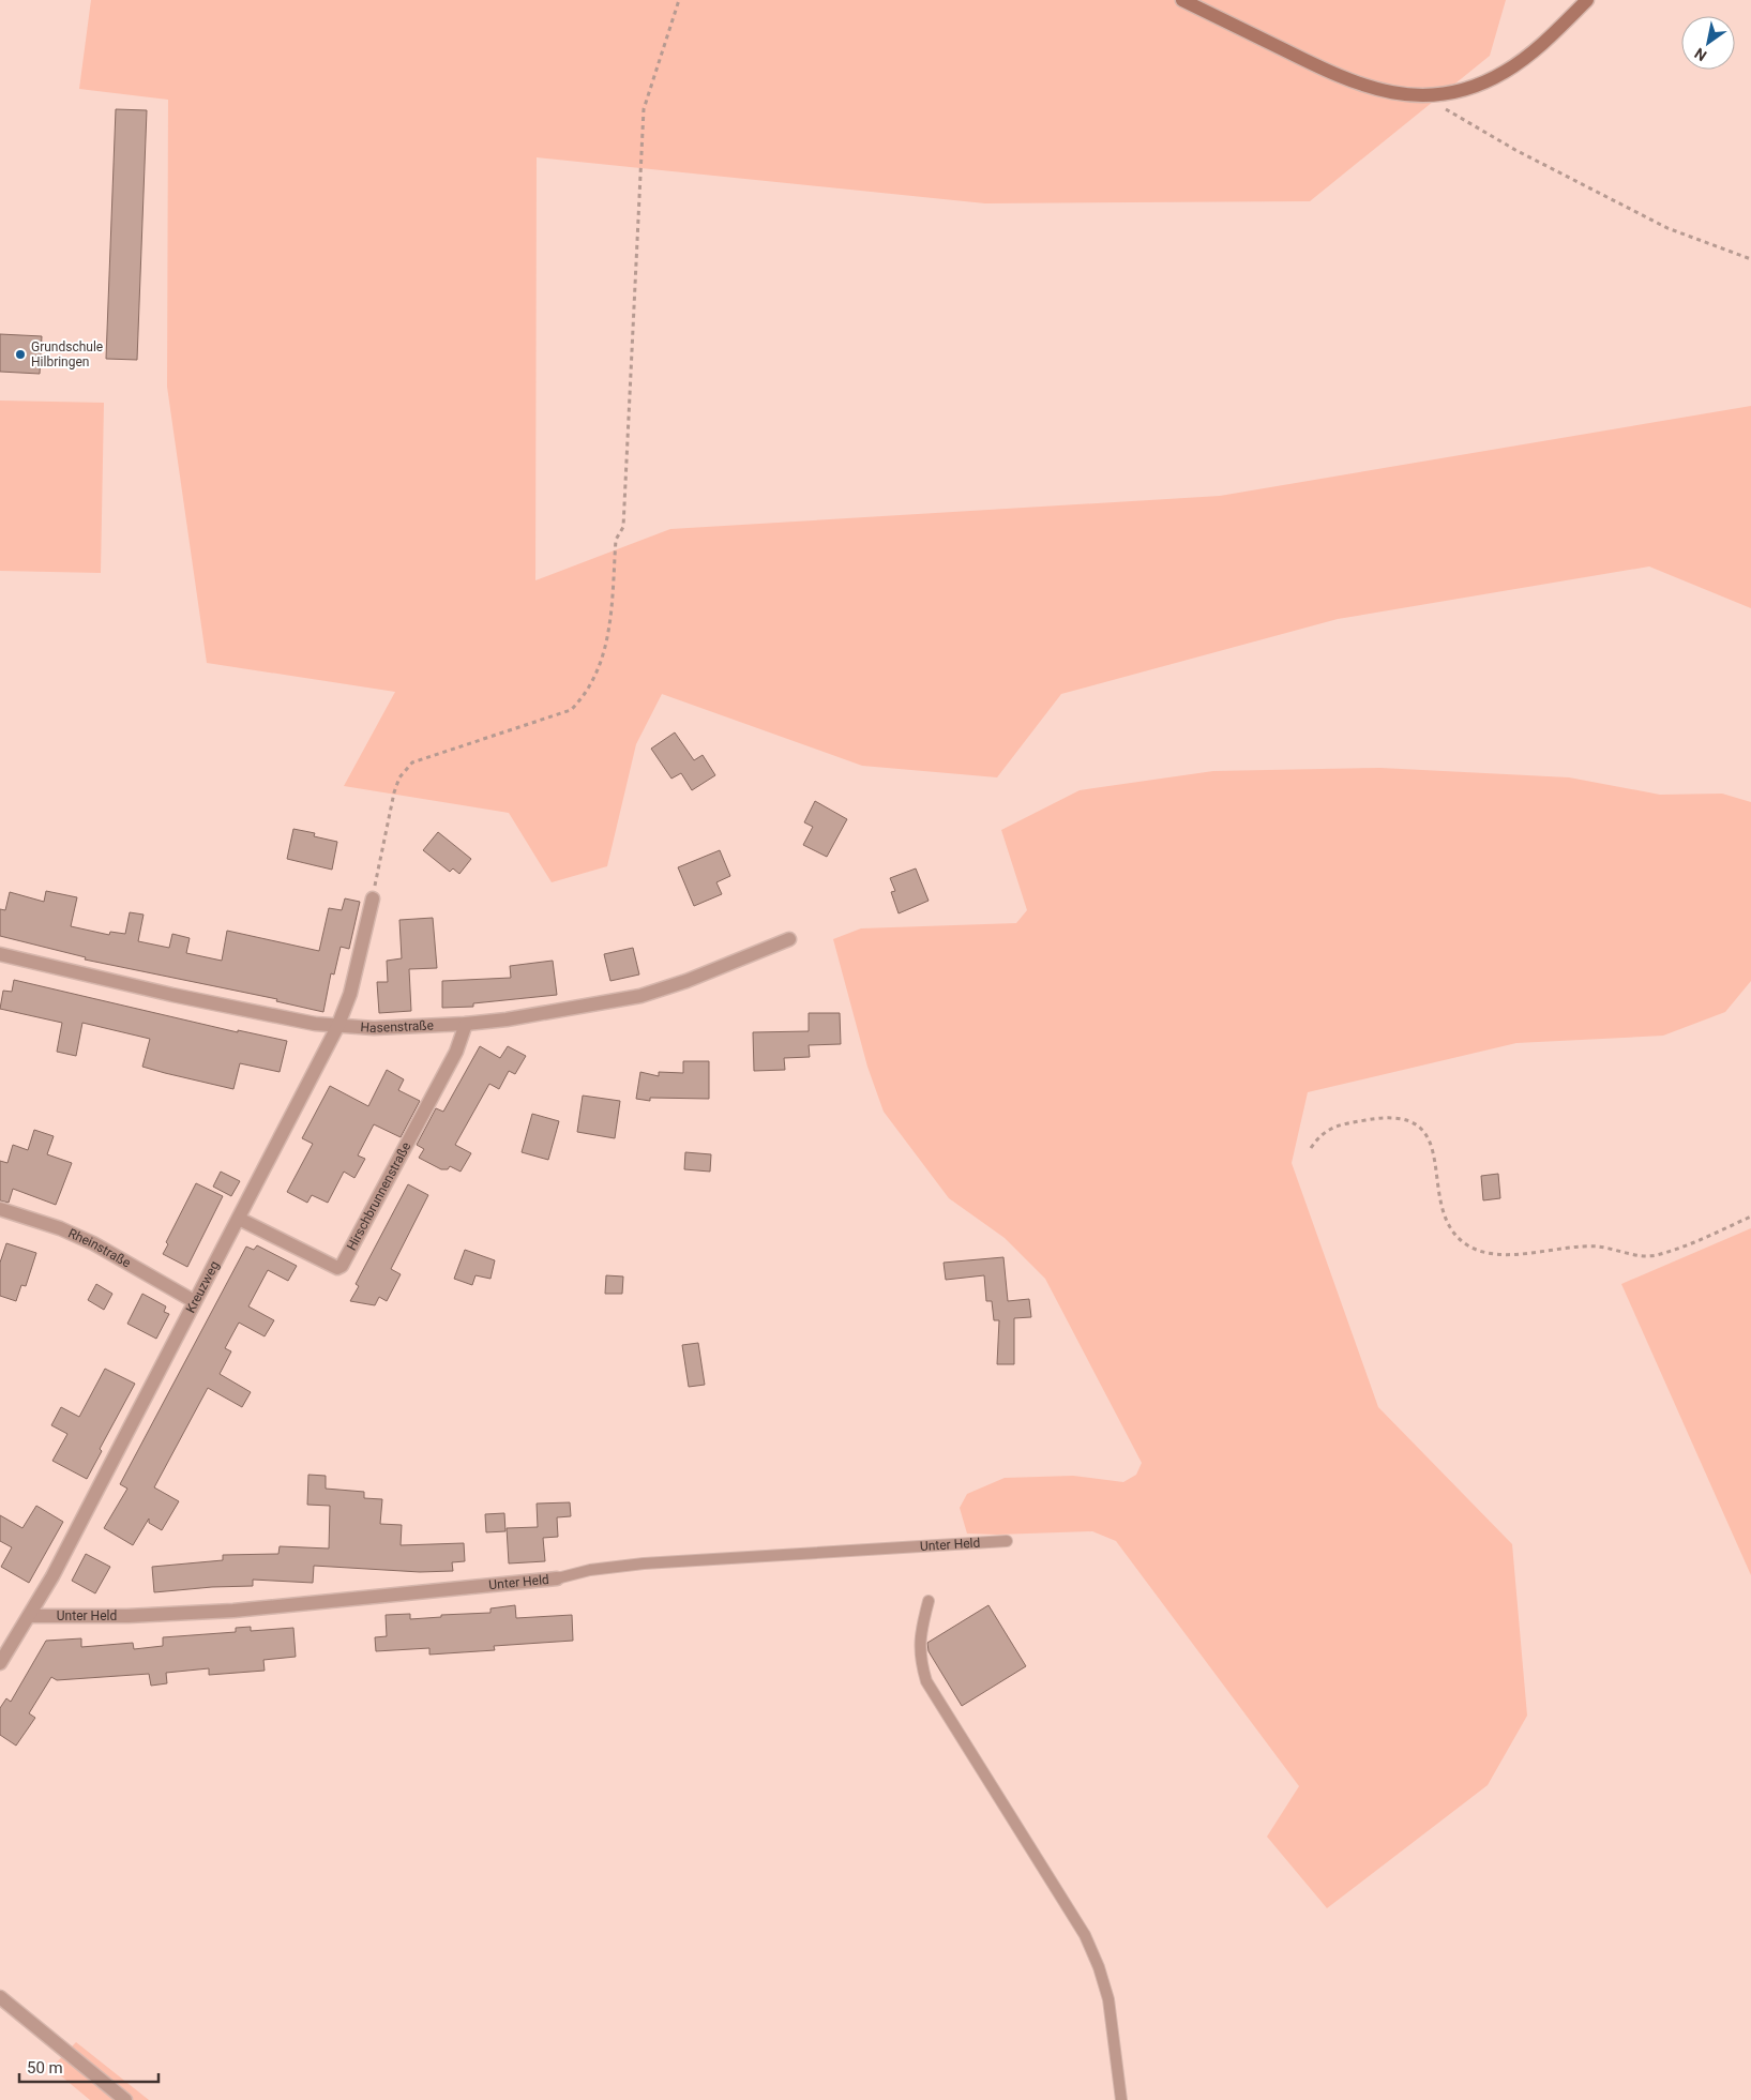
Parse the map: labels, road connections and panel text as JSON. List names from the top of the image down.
{
  "streets": {
    "street": [
      "Hasenstraße",
      "Hirschbrunnenstraße",
      "Rheinstraße",
      "Kreuzweg",
      "Unter Held"
    ]
  },
  "crossings": [
    ["Hasenstraße", "Hirschbrunnenstraße"],
    ["Hasenstraße", "Kreuzweg"],
    ["Hirschbrunnenstraße", "Kreuzweg"],
    ["Rheinstraße", "Kreuzweg"],
    ["Kreuzweg", "Unter Held"]
  ],
  "places": ["Grundschule Hilbringen"],
  "scale_bar": "50 m",
  "north": "bottom left"
}
